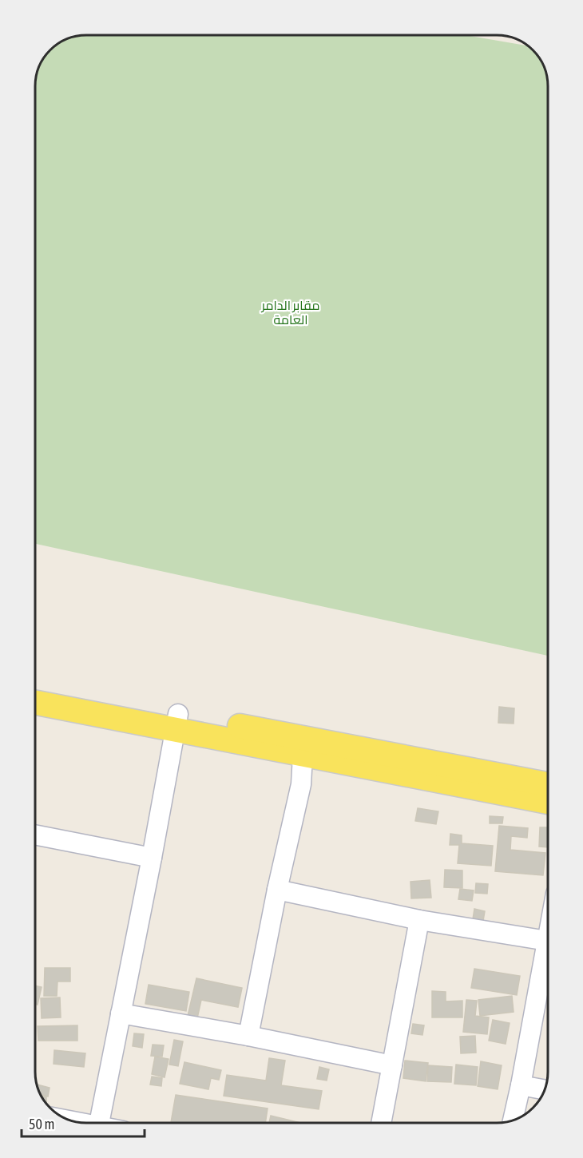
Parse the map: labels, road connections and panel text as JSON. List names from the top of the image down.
{
  "parks": ["مقابر الدامر العامة"],
  "scale_bar": "50 m"
}
